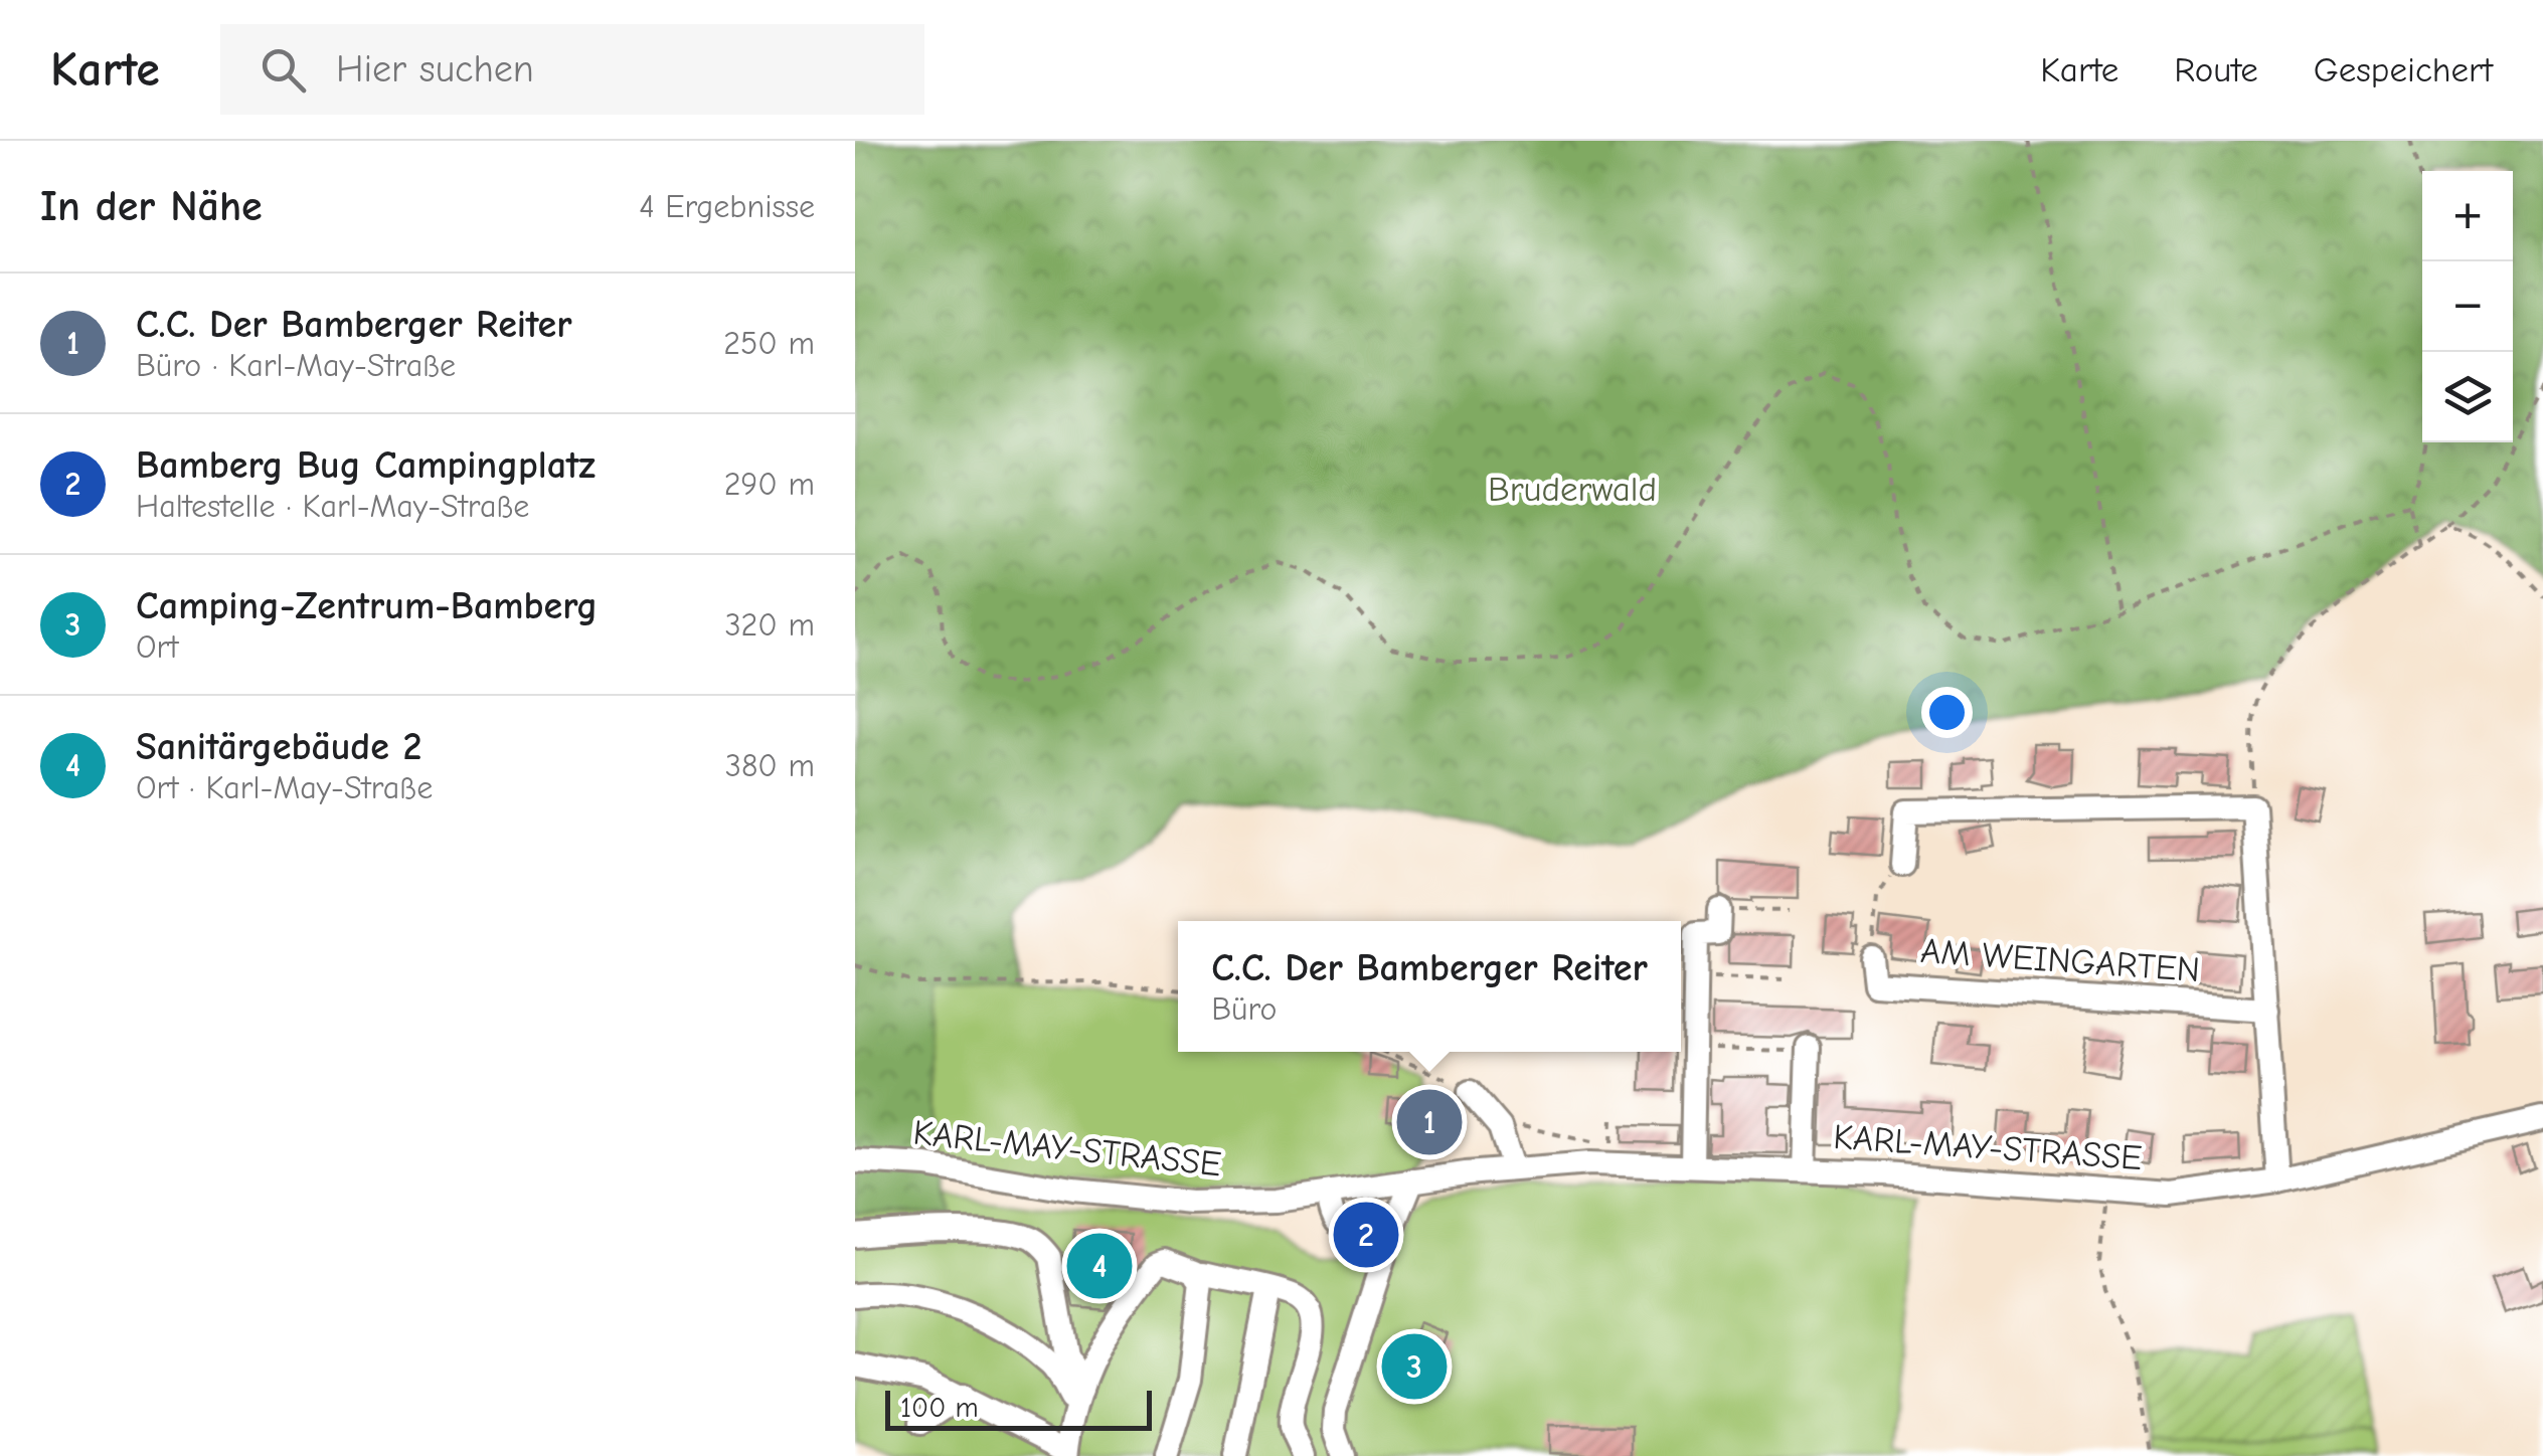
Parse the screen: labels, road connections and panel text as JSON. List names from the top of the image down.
{
  "streets": {
    "street": ["AM WEINGARTEN", "KARL-MAY-STRASSE"]
  },
  "parks": ["Bruderwald"],
  "scale_bar": "100 m",
  "page": {
    "header": "Karte",
    "search": "Hier suchen",
    "nav": ["Karte", "Route", "Gespeichert"],
    "heading": ["In der Nähe", "4 Ergebnisse"],
    "map_buttons": ["+", "−"],
    "list": [
      {
        "mark": "1",
        "name": "C.C. Der Bamberger Reiter",
        "note": "Büro · Karl-May-Straße",
        "value": "250 m"
      },
      {
        "mark": "2",
        "name": "Bamberg Bug Campingplatz",
        "note": "Haltestelle · Karl-May-Straße",
        "value": "290 m"
      },
      {
        "mark": "3",
        "name": "Camping-Zentrum-Bamberg",
        "note": "Ort",
        "value": "320 m"
      },
      {
        "mark": "4",
        "name": "Sanitärgebäude 2",
        "note": "Ort · Karl-May-Straße",
        "value": "380 m"
      }
    ],
    "popup": ["C.C. Der Bamberger Reiter", "Büro"],
    "pins": [
      "1",
      "2",
      "4",
      "3"
    ],
    "scale": "100 m"
  }
}
